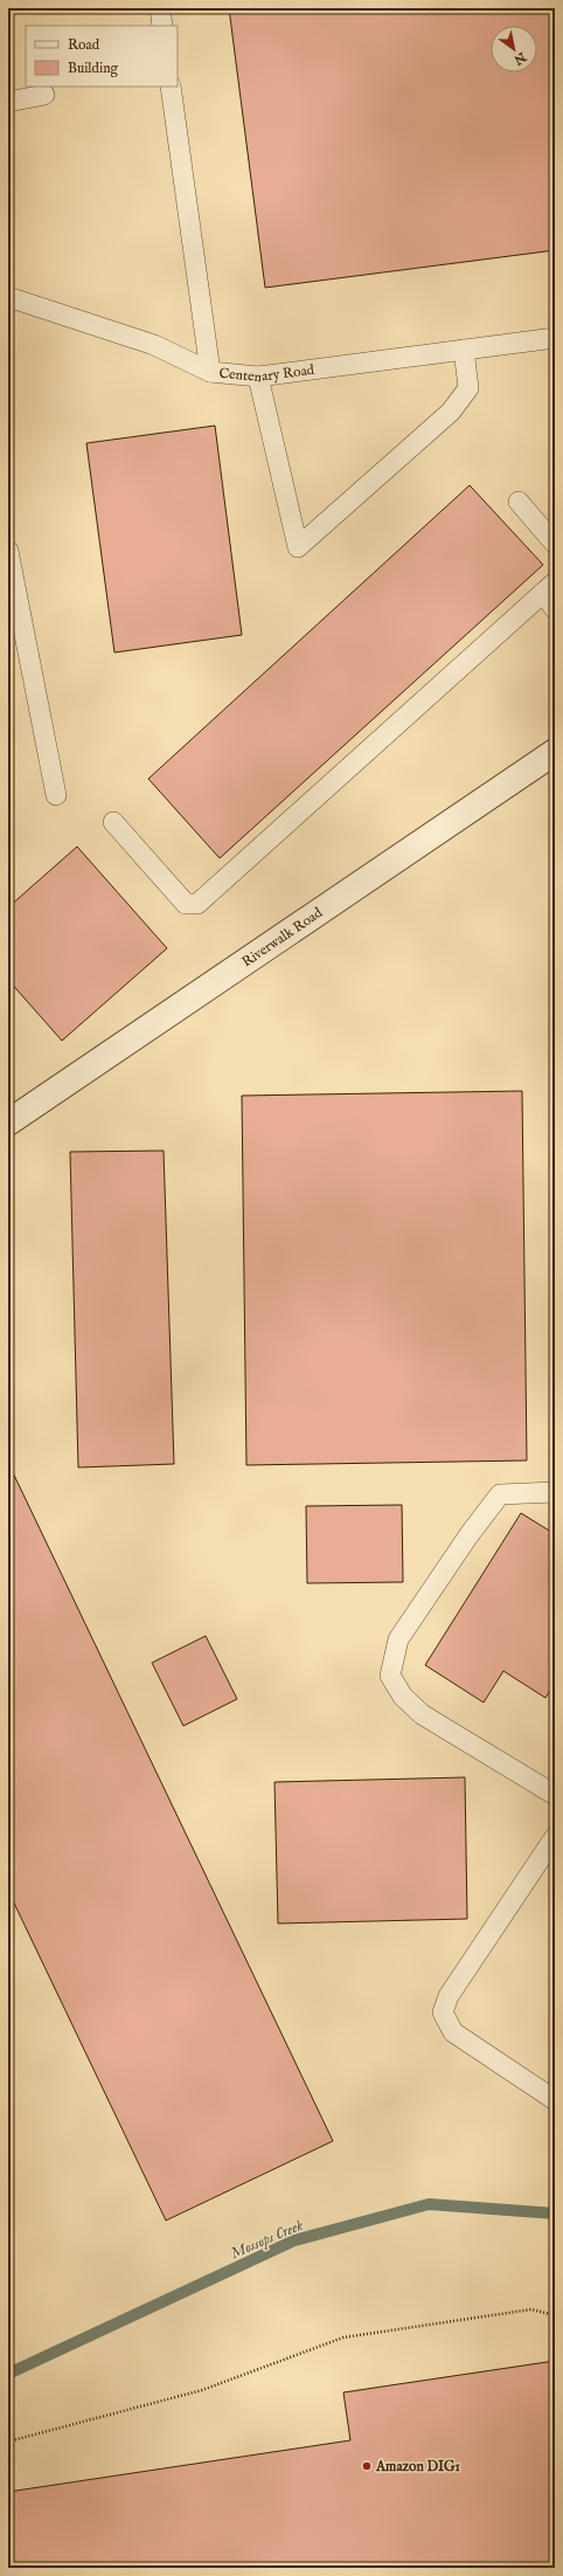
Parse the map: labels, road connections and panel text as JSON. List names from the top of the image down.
{
  "streets": {
    "street": ["Riverwalk Road"],
    "lane": ["Centenary Road"]
  },
  "water": ["Mossops Creek"],
  "places": ["Amazon DIG1"],
  "legend": ["Road", "Building"],
  "north": "bottom right"
}
